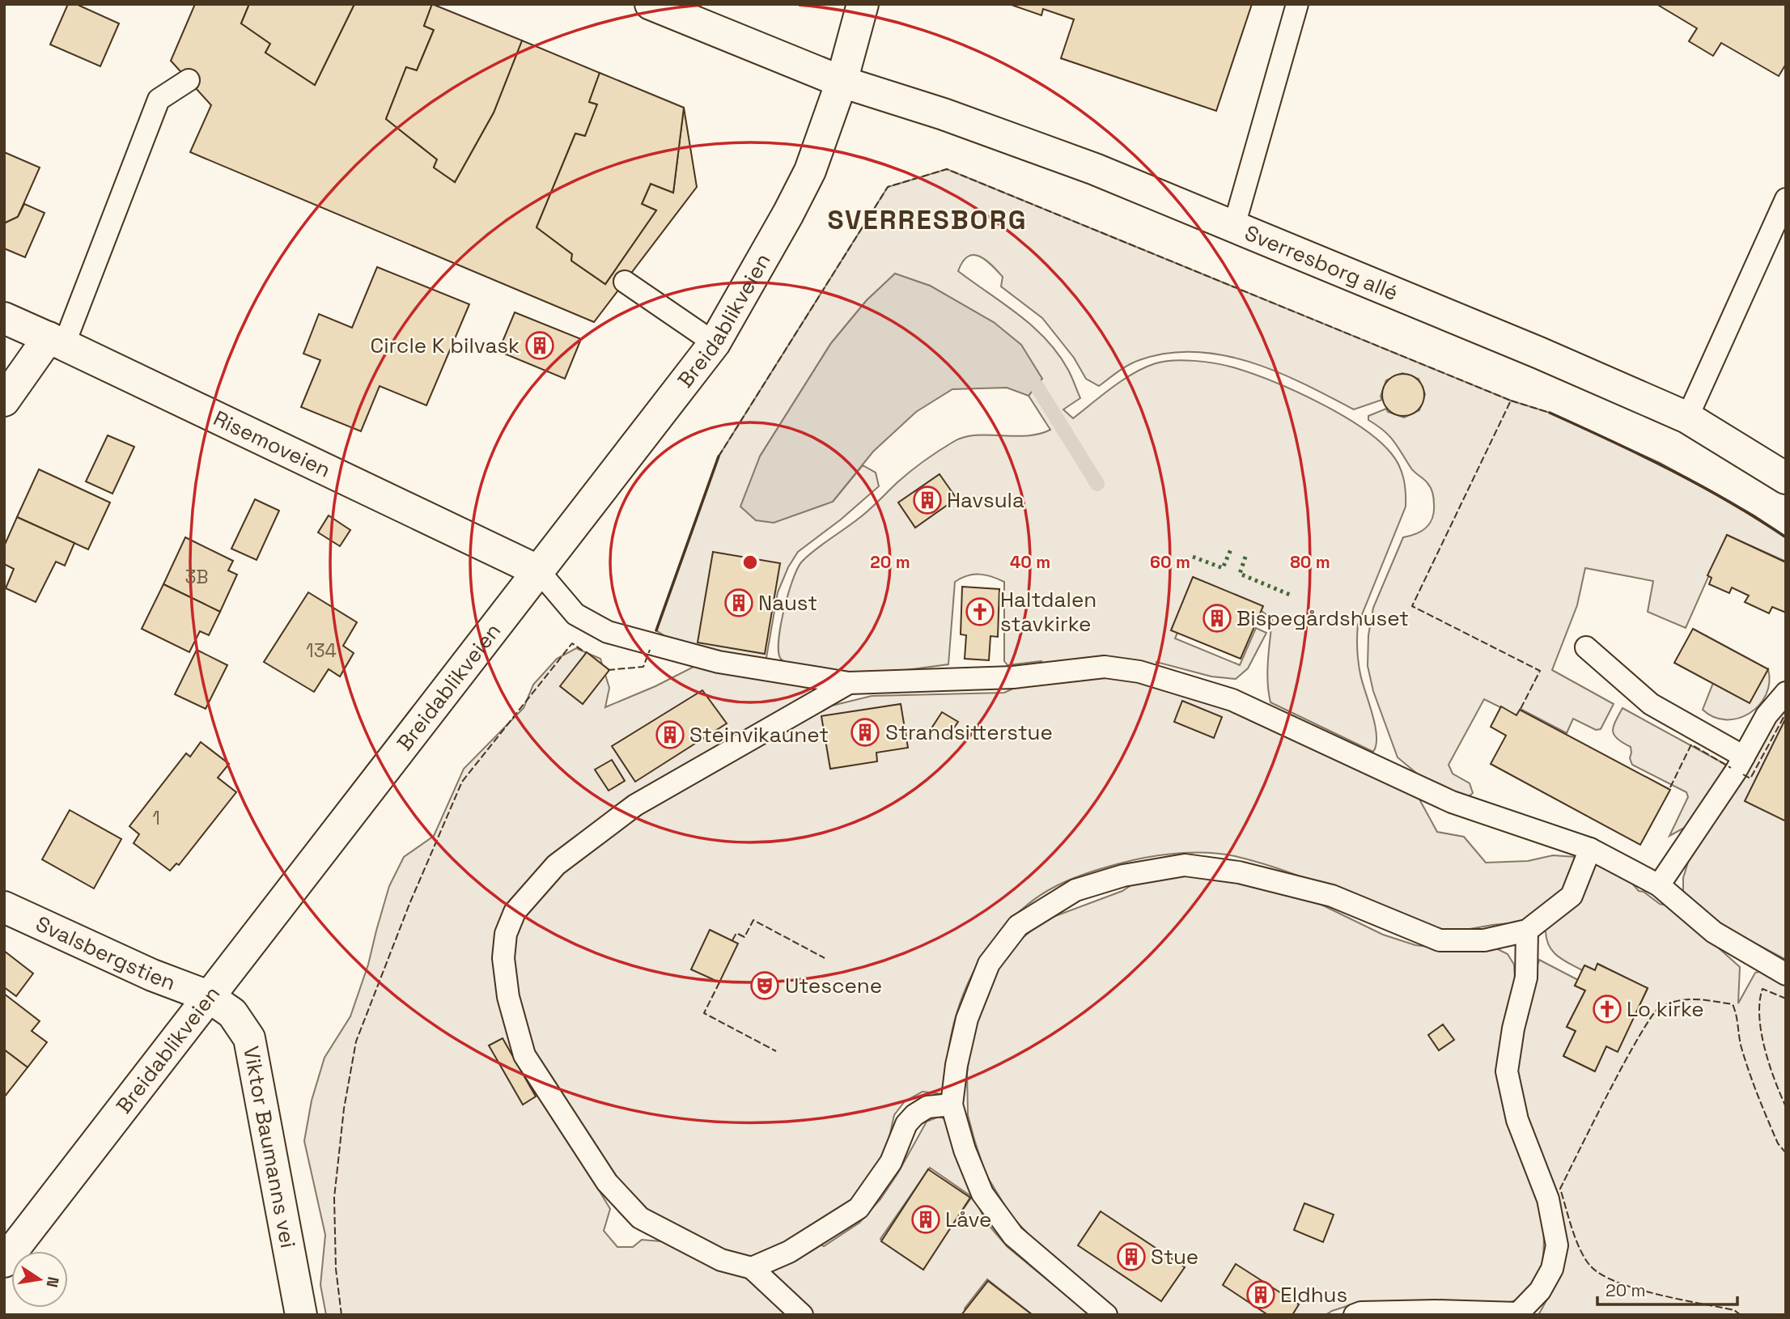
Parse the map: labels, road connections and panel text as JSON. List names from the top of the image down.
{
  "streets": {
    "street": [
      "Sverresborg allé",
      "Breidablikveien",
      "Risemoveien",
      "Svalsbergstien",
      "Viktor Baumanns vei"
    ]
  },
  "crossings": [
    ["Sverresborg allé", "Breidablikveien"],
    ["Breidablikveien", "Risemoveien"],
    ["Breidablikveien", "Svalsbergstien"],
    ["Breidablikveien", "Viktor Baumanns vei"],
    ["Svalsbergstien", "Viktor Baumanns vei"]
  ],
  "districts": ["SVERRESBORG"],
  "places": {
    "building": [
      "Circle K bilvask",
      "Havsula",
      "Naust",
      "Bispegårdshuset",
      "Strandsitterstue",
      "Steinvikaunet",
      "Låve",
      "Stue",
      "Eldhus"
    ],
    "church": ["Haltdalen stavkirke", "Lo kirke"],
    "theatre": ["Utescene"]
  },
  "house_numbers": ["3B", "134", "1"],
  "scale_bar": "20 m",
  "north": "right",
  "rings": [
    "20 m",
    "40 m",
    "60 m",
    "80 m"
  ]
}
